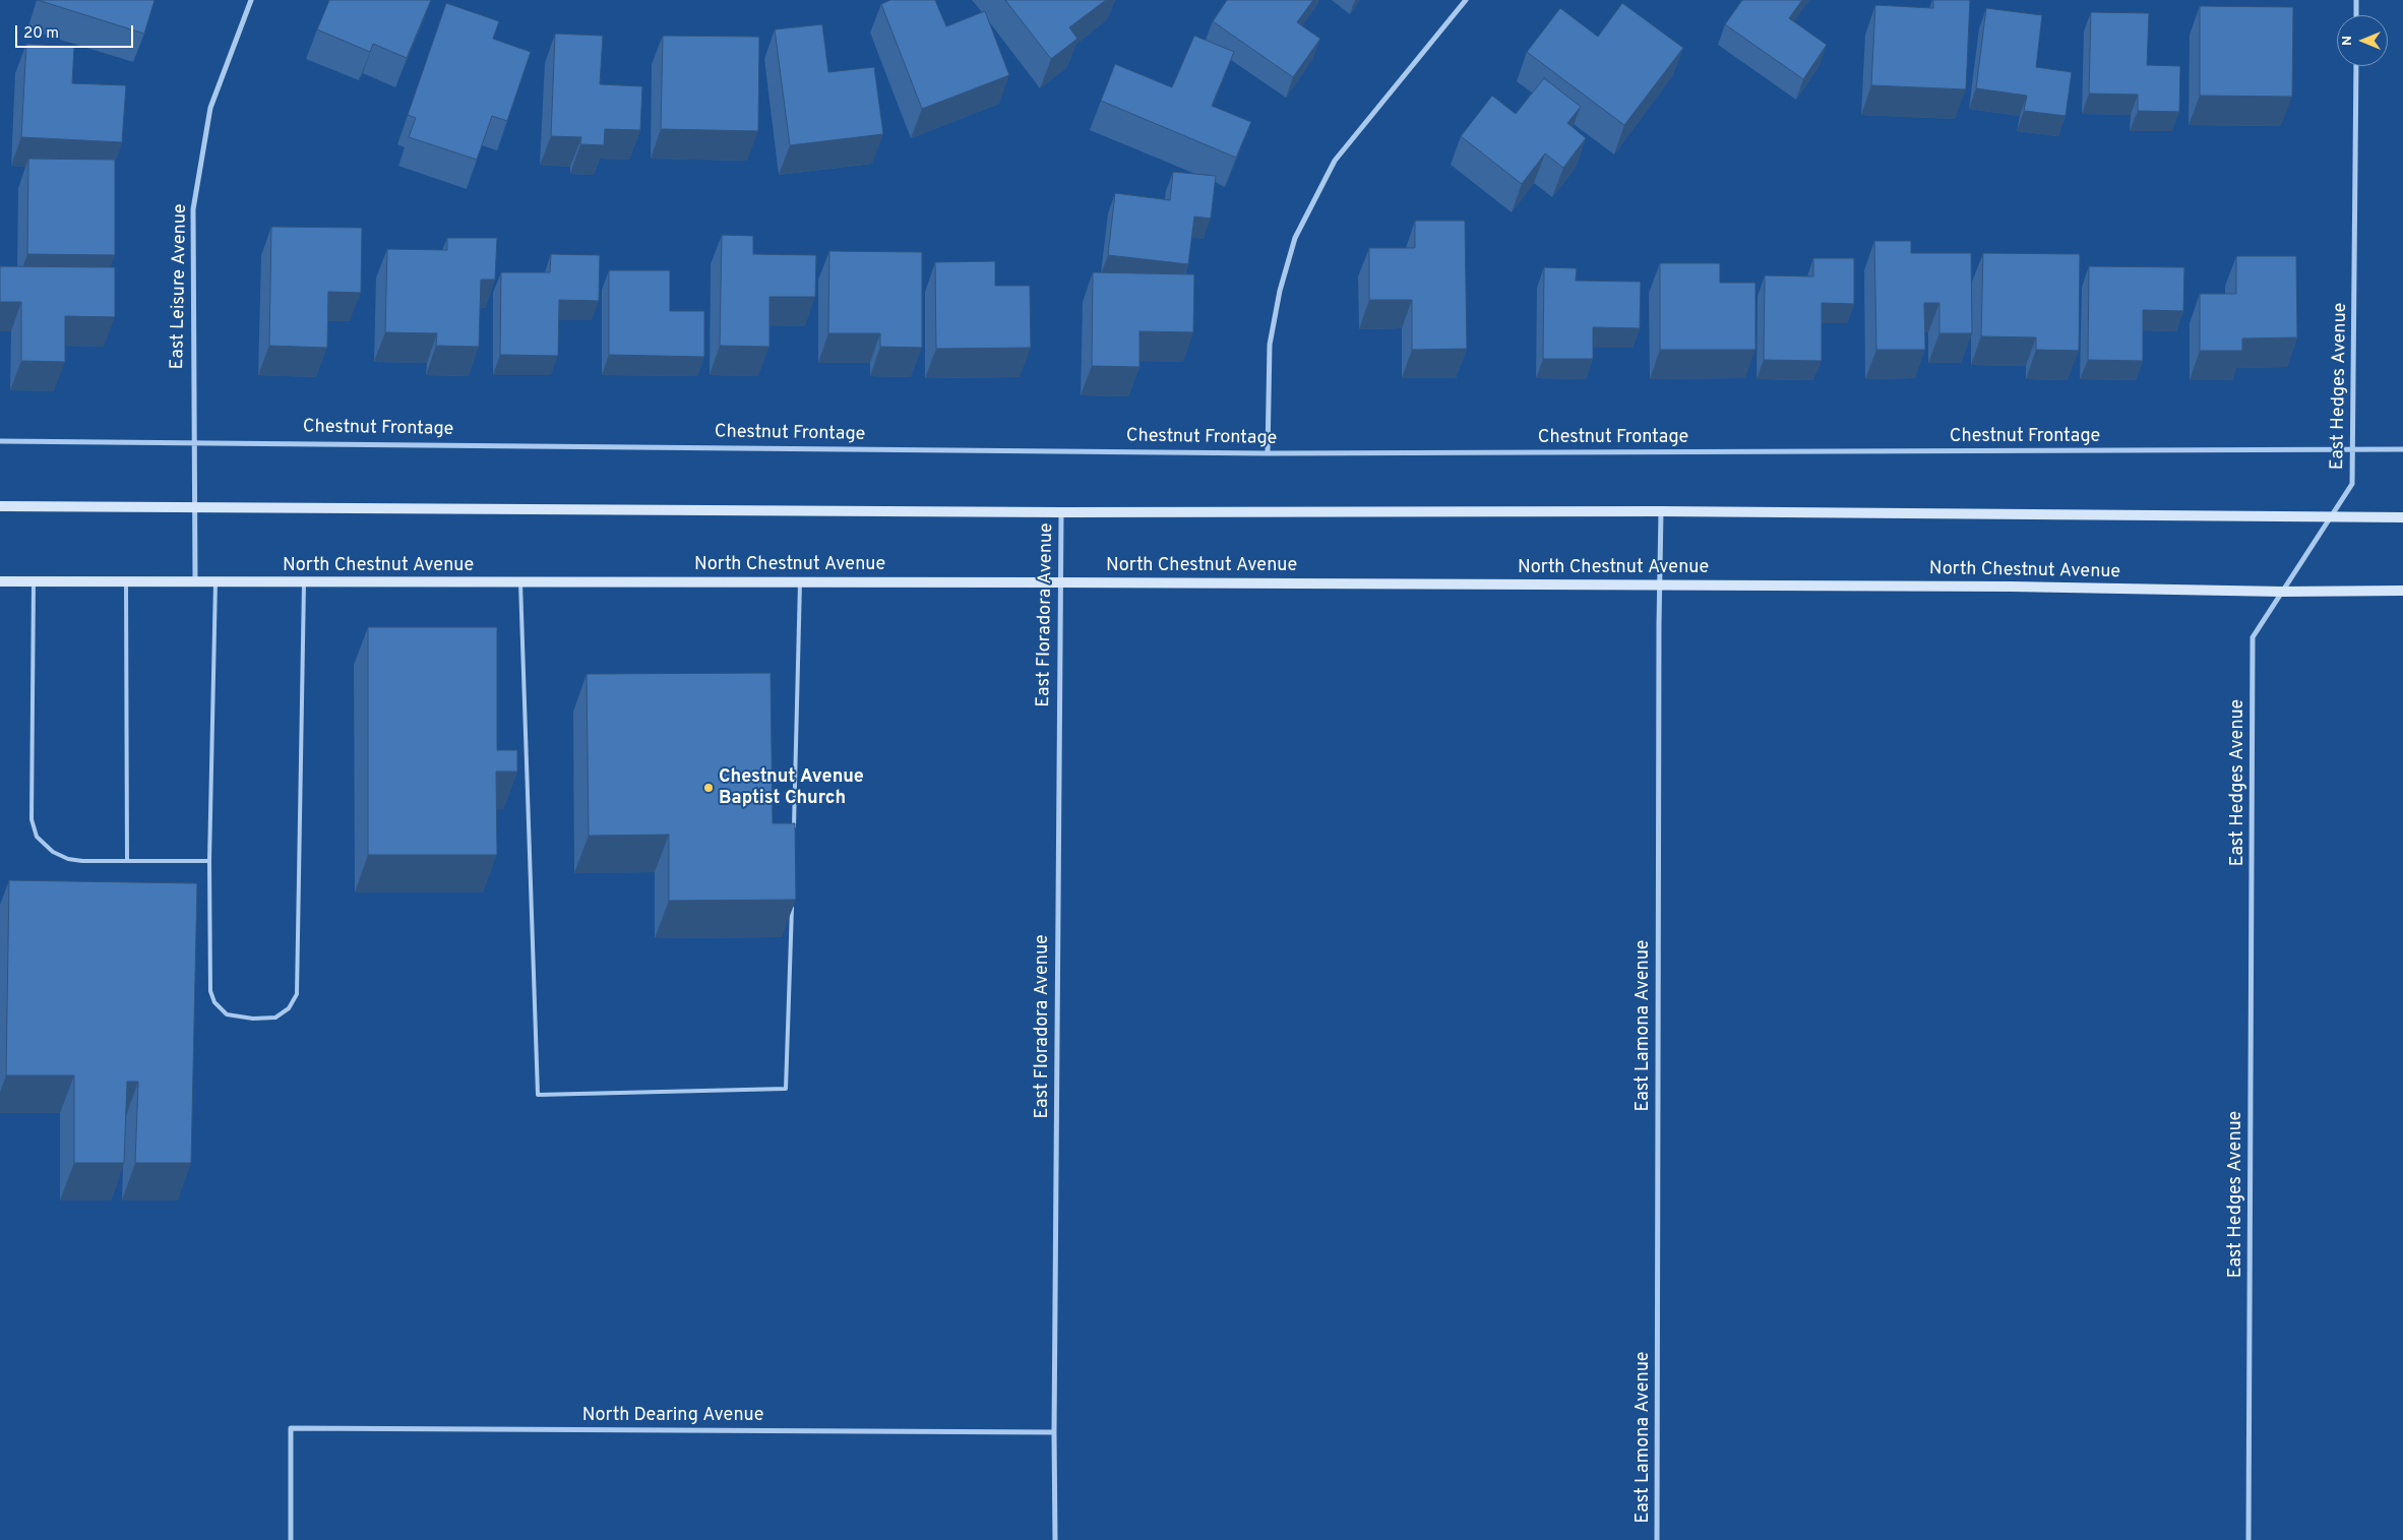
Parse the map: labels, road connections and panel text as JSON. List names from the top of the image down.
{
  "streets": {
    "main road": ["North Chestnut Avenue"],
    "street": [
      "East Leisure Avenue",
      "East Hedges Avenue",
      "Chestnut Frontage",
      "East Floradora Avenue",
      "East Lamona Avenue",
      "North Dearing Avenue"
    ]
  },
  "crossings": [
    ["East Leisure Avenue", "Chestnut Frontage"],
    ["East Leisure Avenue", "North Chestnut Avenue"],
    ["East Hedges Avenue", "Chestnut Frontage"],
    ["East Hedges Avenue", "North Chestnut Avenue"],
    ["North Chestnut Avenue", "East Floradora Avenue"],
    ["North Chestnut Avenue", "East Lamona Avenue"],
    ["East Floradora Avenue", "North Dearing Avenue"]
  ],
  "places": ["Chestnut Avenue Baptist Church"],
  "scale_bar": "20 m",
  "north": "left"
}
